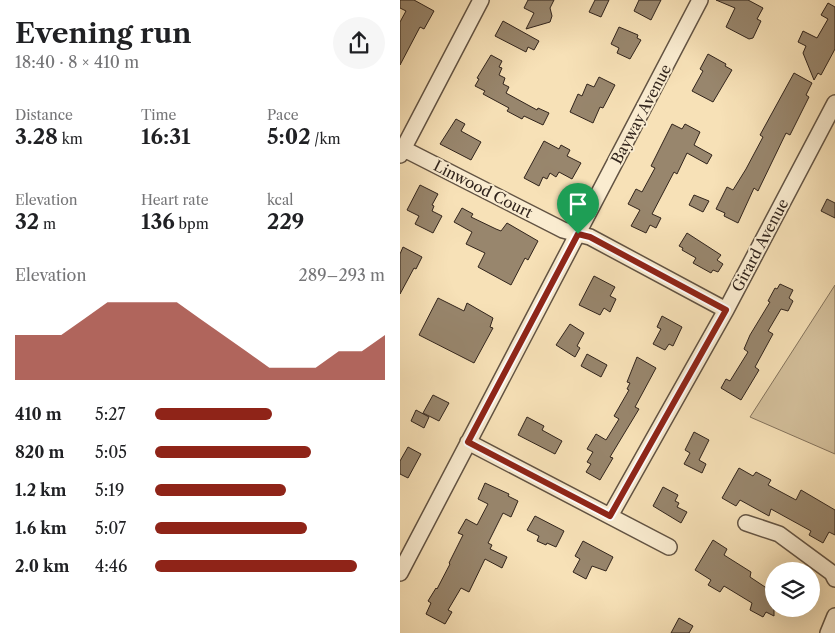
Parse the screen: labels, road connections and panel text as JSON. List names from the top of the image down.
{
  "streets": {
    "street": ["Bayway Avenue", "Linwood Court", "Girard Avenue"]
  },
  "crossings": [
    ["Bayway Avenue", "Linwood Court"],
    ["Linwood Court", "Girard Avenue"]
  ],
  "page": {
    "heading": ["Evening run", "18:40 · 8 × 410 m"],
    "stats": [
      ["Distance", "3.28 km"],
      ["Time", "16:31"],
      ["Pace", "5:02 /km"],
      ["Elevation", "32 m"],
      ["Heart rate", "136 bpm"],
      ["kcal", "229"]
    ],
    "chart": ["Elevation", "289–293 m"],
    "list": [
      {
        "name": "410 m",
        "note": "5:27"
      },
      {
        "name": "820 m",
        "note": "5:05"
      },
      {
        "name": "1.2 km",
        "note": "5:19"
      },
      {
        "name": "1.6 km",
        "note": "5:07"
      },
      {
        "name": "2.0 km",
        "note": "4:46"
      }
    ]
  }
}
